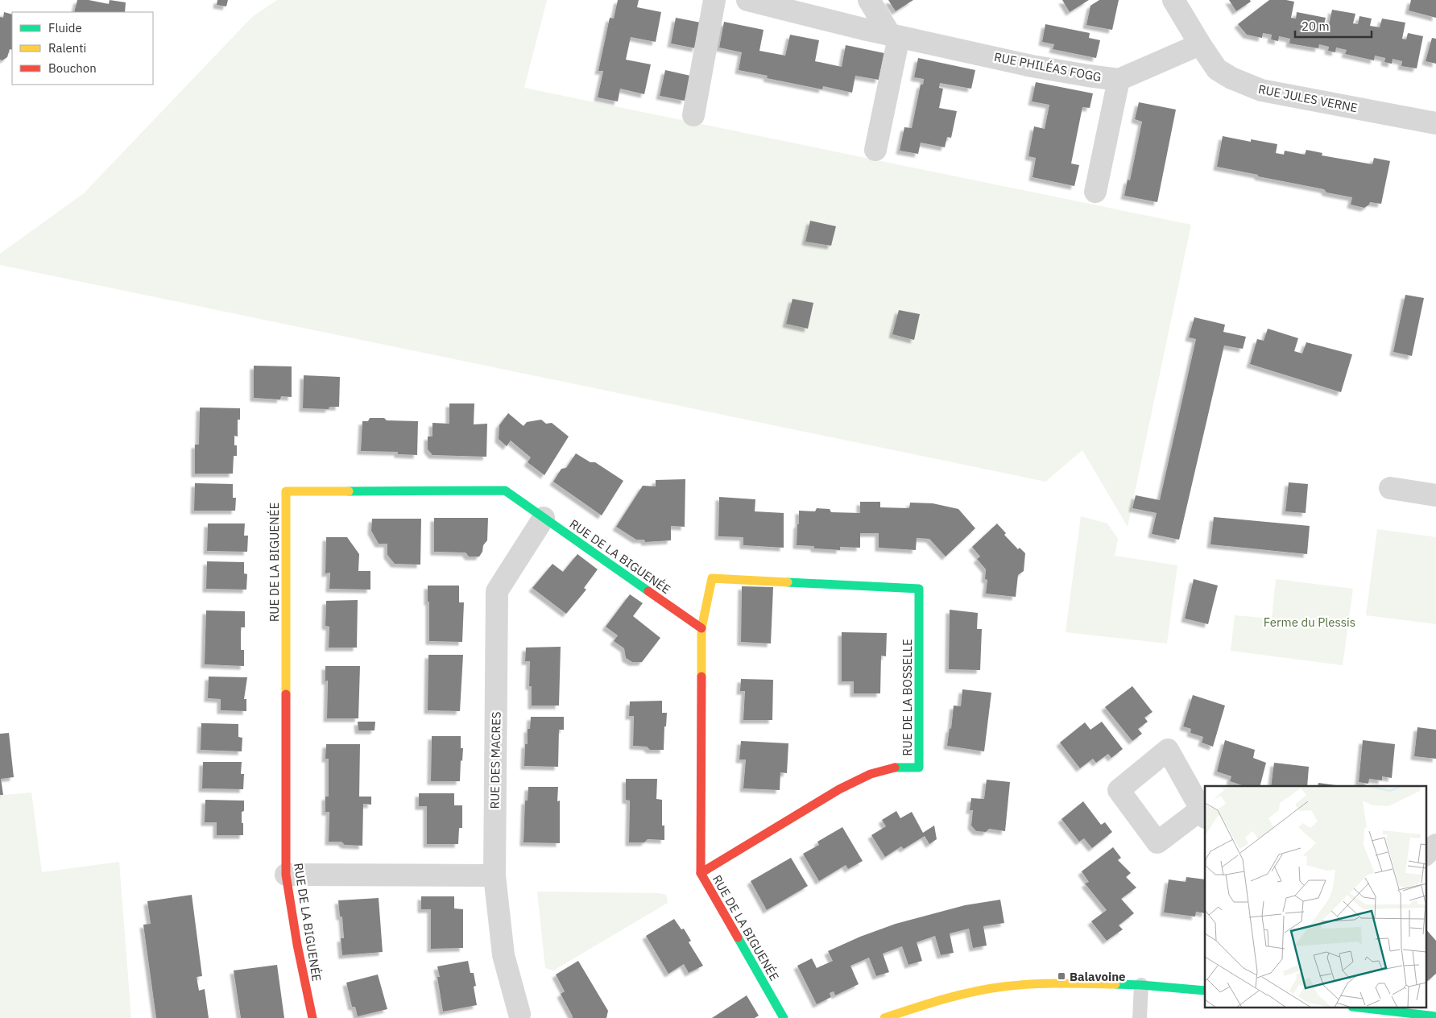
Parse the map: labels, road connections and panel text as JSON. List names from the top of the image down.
{
  "streets": {
    "street": [
      "RUE PHILÉAS FOGG",
      "RUE JULES VERNE",
      "RUE DE LA BIGUENÉE",
      "RUE DE LA BOSSELLE",
      "RUE DES MACRES"
    ]
  },
  "crossings": [
    ["RUE PHILÉAS FOGG", "RUE JULES VERNE"],
    ["RUE DE LA BIGUENÉE", "RUE DE LA BOSSELLE"],
    ["RUE DE LA BIGUENÉE", "RUE DES MACRES"]
  ],
  "parks": ["Ferme du Plessis"],
  "places": {
    "transit": ["Balavoine"]
  },
  "legend": ["Fluide", "Ralenti", "Bouchon"],
  "scale_bar": "20 m"
}
